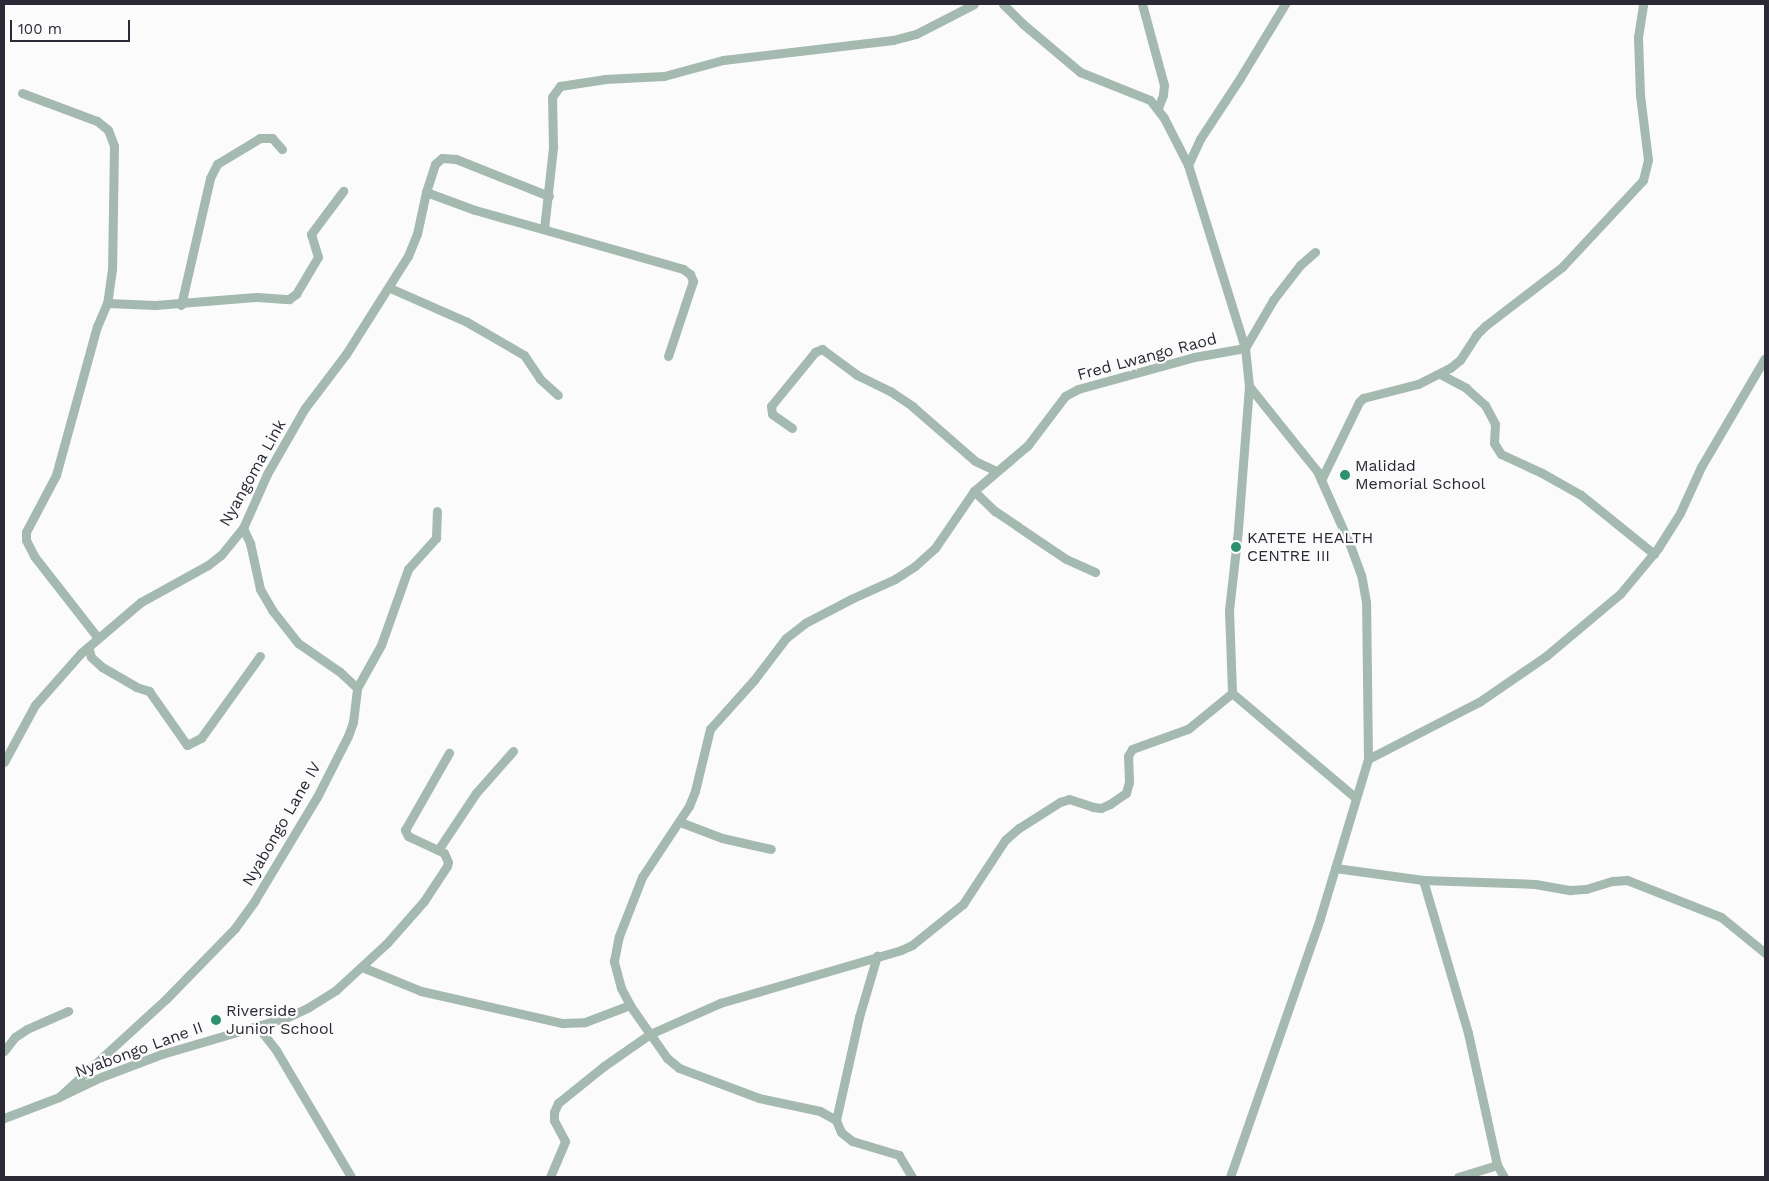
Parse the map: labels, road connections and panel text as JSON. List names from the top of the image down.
{
  "streets": {
    "street": [
      "Fred Lwango Raod",
      "Nyangoma Link",
      "Nyabongo Lane IV",
      "Nyabongo Lane II"
    ]
  },
  "crossings": [
    ["Nyabongo Lane IV", "Nyabongo Lane II"]
  ],
  "places": ["Malidad Memorial School", "KATETE HEALTH CENTRE III", "Riverside Junior School"],
  "scale_bar": "100 m"
}
